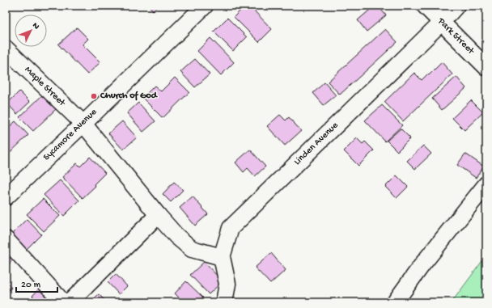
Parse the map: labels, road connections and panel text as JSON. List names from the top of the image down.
{
  "streets": {
    "street": [
      "Park Street",
      "Maple Street",
      "Sycamore Avenue",
      "Linden Avenue"
    ]
  },
  "crossings": [
    ["Park Street", "Linden Avenue"],
    ["Maple Street", "Sycamore Avenue"],
    ["Maple Street", "Linden Avenue"]
  ],
  "places": ["Church of God"],
  "scale_bar": "20 m",
  "north": "top right"
}
